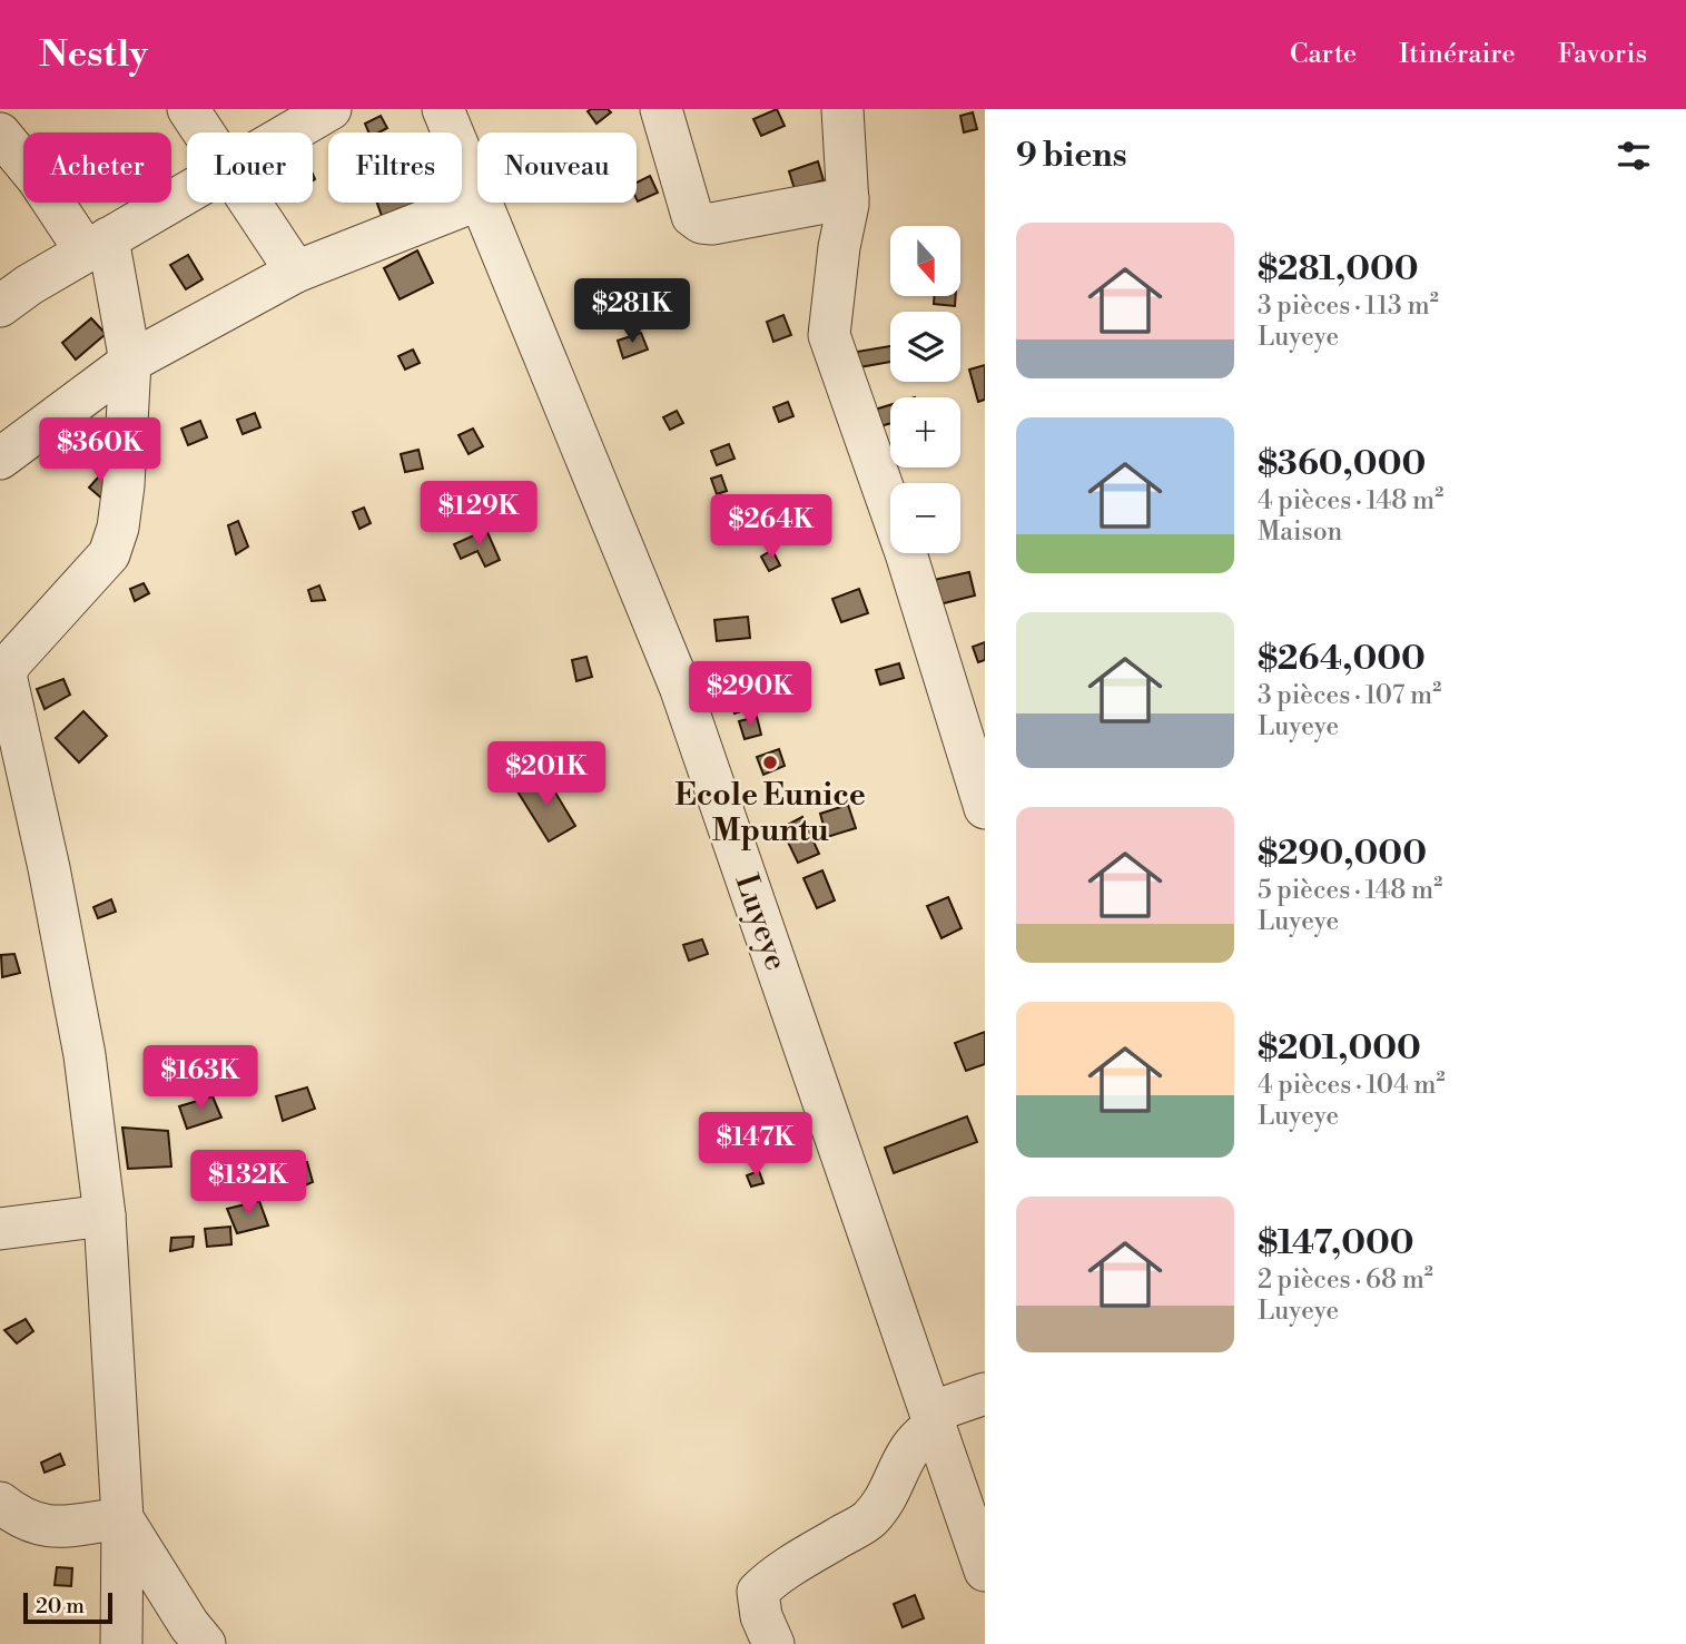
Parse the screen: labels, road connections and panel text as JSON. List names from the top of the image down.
{
  "streets": {
    "street": ["Luyeye"]
  },
  "places": ["Ecole Eunice Mpuntu"],
  "scale_bar": "20 m",
  "north": "bottom",
  "page": {
    "header": "Nestly",
    "nav": ["Carte", "Itinéraire", "Favoris"],
    "heading": "9 biens",
    "chip": [
      "Acheter",
      "Louer",
      "Filtres",
      "Nouveau"
    ],
    "list": [
      {
        "name": "$281,000",
        "note": "3 pièces · 113 m² · Luyeye"
      },
      {
        "name": "$360,000",
        "note": "4 pièces · 148 m² · Maison"
      },
      {
        "name": "$264,000",
        "note": "3 pièces · 107 m² · Luyeye"
      },
      {
        "name": "$290,000",
        "note": "5 pièces · 148 m² · Luyeye"
      },
      {
        "name": "$201,000",
        "note": "4 pièces · 104 m² · Luyeye"
      },
      {
        "name": "$147,000",
        "note": "2 pièces · 68 m² · Luyeye"
      }
    ],
    "map_buttons": ["+", "−"],
    "price": [
      "$281K",
      "$360K",
      "$129K",
      "$264K",
      "$290K",
      "$201K",
      "$163K",
      "$147K",
      "$132K"
    ],
    "scale": "20 m"
  }
}
